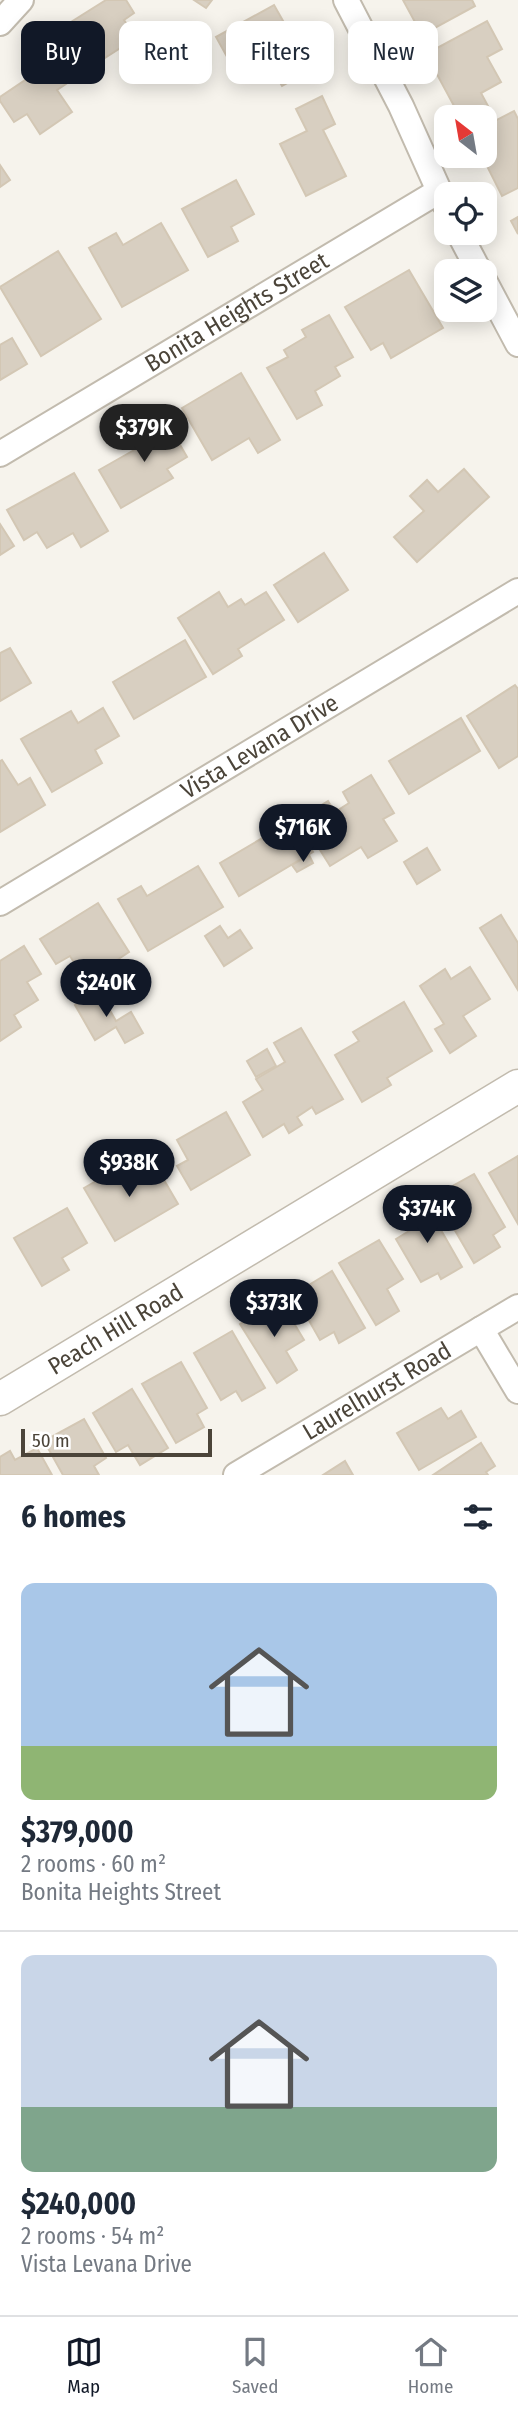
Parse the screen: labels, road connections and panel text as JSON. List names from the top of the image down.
{
  "streets": {
    "street": [
      "Bonita Heights Street",
      "Vista Levana Drive",
      "Peach Hill Road",
      "Laurelhurst Road"
    ]
  },
  "scale_bar": "50 m",
  "north": "top left",
  "page": {
    "chip": [
      "Buy",
      "Rent",
      "Filters",
      "New"
    ],
    "price": [
      "$379K",
      "$716K",
      "$240K",
      "$938K",
      "$374K",
      "$373K"
    ],
    "scale": "50 m",
    "heading": "6 homes",
    "list": [
      {
        "name": "$379,000",
        "note": "2 rooms · 60 m² · Bonita Heights Street"
      },
      {
        "name": "$240,000",
        "note": "2 rooms · 54 m² · Vista Levana Drive"
      }
    ],
    "tabs": ["Map", "Saved", "Home"]
  }
}
